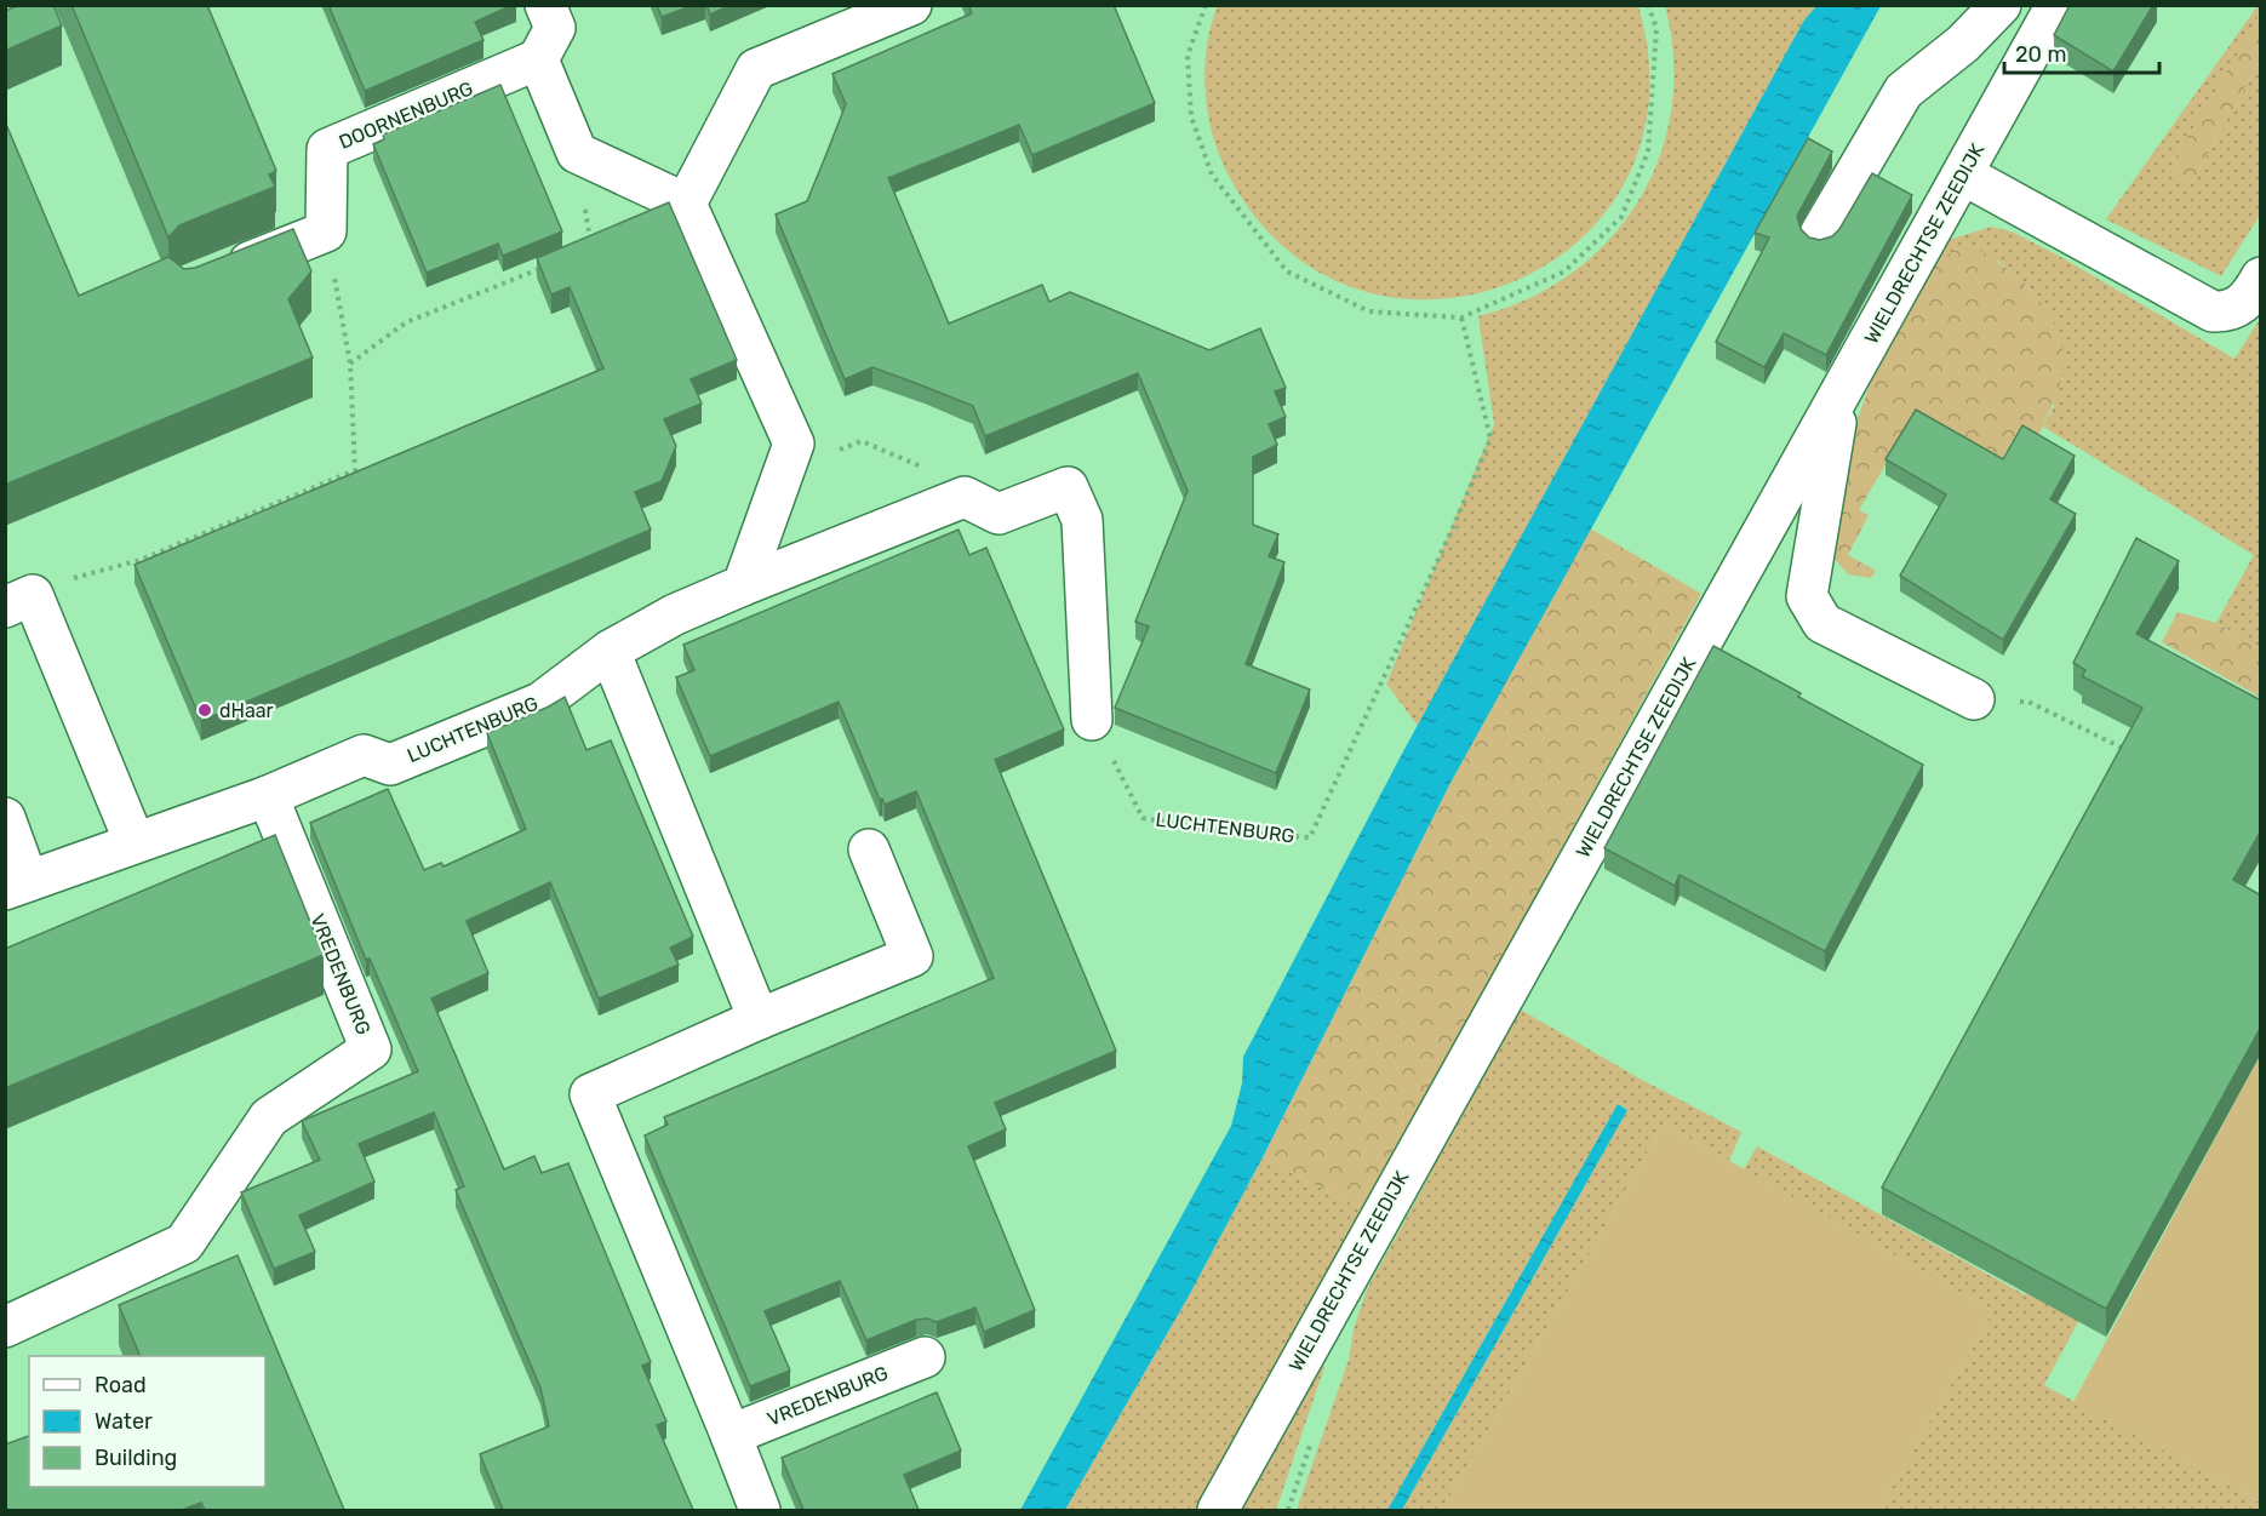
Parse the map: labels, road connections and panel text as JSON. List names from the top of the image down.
{
  "streets": {
    "street": [
      "DOORNENBURG",
      "WIELDRECHTSE ZEEDIJK",
      "LUCHTENBURG",
      "VREDENBURG"
    ]
  },
  "crossings": [
    ["LUCHTENBURG", "VREDENBURG"]
  ],
  "places": ["dHaar"],
  "legend": ["Road", "Water", "Building"],
  "scale_bar": "20 m"
}
